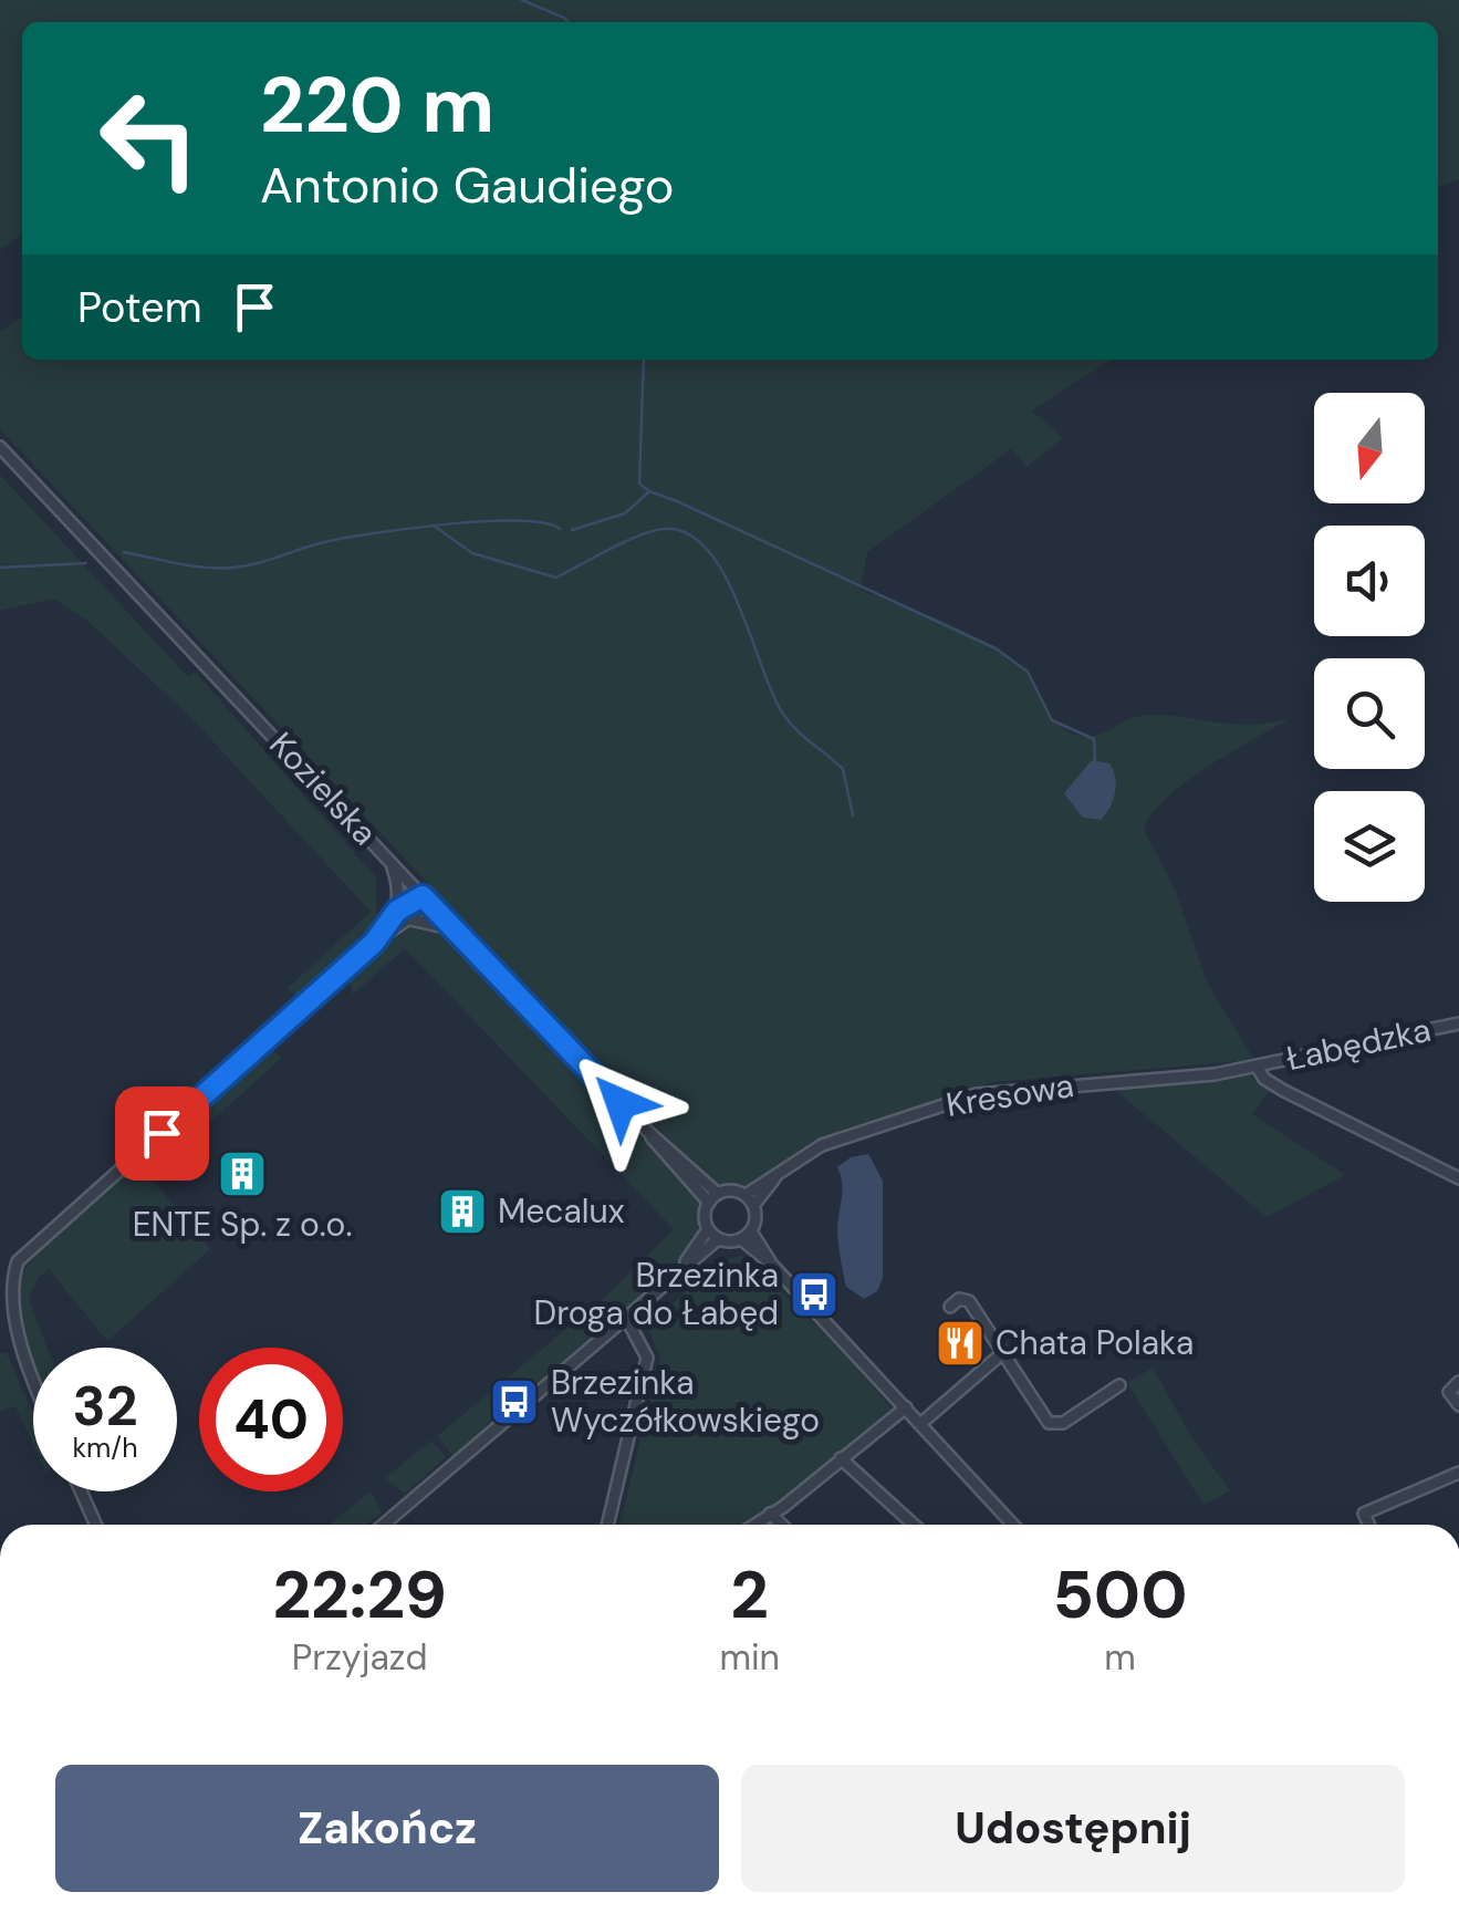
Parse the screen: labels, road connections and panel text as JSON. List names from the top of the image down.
{
  "streets": {
    "street": ["Kozielska", "Łabędzka", "Kresowa"]
  },
  "crossings": [
    ["Kozielska", "Kresowa"],
    ["Łabędzka", "Kresowa"]
  ],
  "places": {
    "building": ["ENTE Sp. z o.o.", "Mecalux"],
    "bus stop": ["Brzezinka Droga do Łabęd", "Brzezinka Wyczółkowskiego"],
    "restaurant": ["Chata Polaka"]
  },
  "north": "bottom",
  "page": {
    "turn": ["220 m", "Antonio Gaudiego"],
    "then": "Potem",
    "speed": "32 km/h",
    "limit": "40",
    "eta": [
      "22:29",
      "Przyjazd",
      "2",
      "min",
      "500",
      "m"
    ],
    "buttons": ["Zakończ", "Udostępnij"]
  }
}
